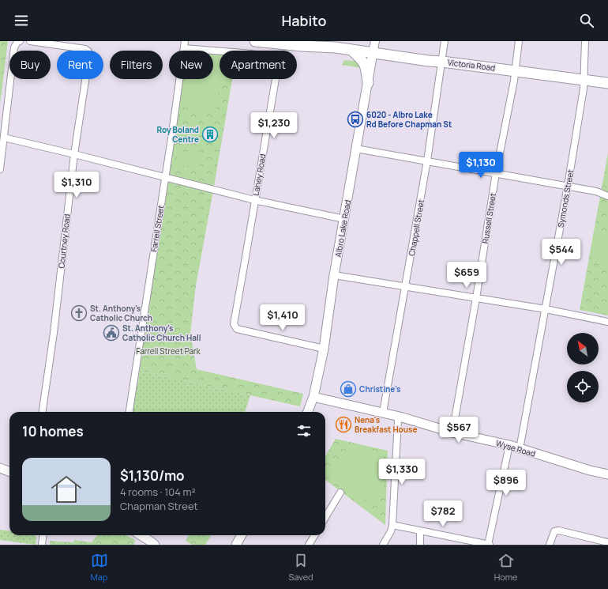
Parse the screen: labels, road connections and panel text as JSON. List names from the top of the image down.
{
  "streets": {
    "main road": ["Victoria Road", "Albro Lake Road", "Wyse Road"],
    "street": [
      "Lahey Road",
      "Symonds Street",
      "Russell Street",
      "Chappell Street",
      "Farrell Street",
      "Courtney Road"
    ]
  },
  "crossings": [
    ["Victoria Road", "Symonds Street"],
    ["Victoria Road", "Russell Street"],
    ["Victoria Road", "Chappell Street"],
    ["Victoria Road", "Albro Lake Road"],
    ["Lahey Road", "Farrell Street"],
    ["Lahey Road", "Albro Lake Road"],
    ["Symonds Street", "Wyse Road"],
    ["Russell Street", "Wyse Road"],
    ["Chappell Street", "Wyse Road"],
    ["Albro Lake Road", "Wyse Road"]
  ],
  "parks": ["Farrell Street Park"],
  "places": {
    "bus stop": ["6020 - Albro Lake Rd Before Chapman St"],
    "building": ["Roy Boland Centre"],
    "church": ["St. Anthony's Catholic Church"],
    "public building": ["St. Anthony's Catholic Church Hall"],
    "shop": ["Christine's"],
    "restaurant": ["Nena's Breakfast House"]
  },
  "north": "top left",
  "page": {
    "header": "Habito",
    "chip": [
      "Buy",
      "Rent",
      "Filters",
      "New",
      "Apartment"
    ],
    "price": [
      "$1,230",
      "$1,130",
      "$1,310",
      "$544",
      "$659",
      "$1,410",
      "$567",
      "$1,330",
      "$896",
      "$782"
    ],
    "heading": "10 homes",
    "list": [
      {
        "name": "$1,130/mo",
        "note": "4 rooms · 104 m² · Chapman Street"
      }
    ],
    "tabs": ["Map", "Saved", "Home"]
  }
}
